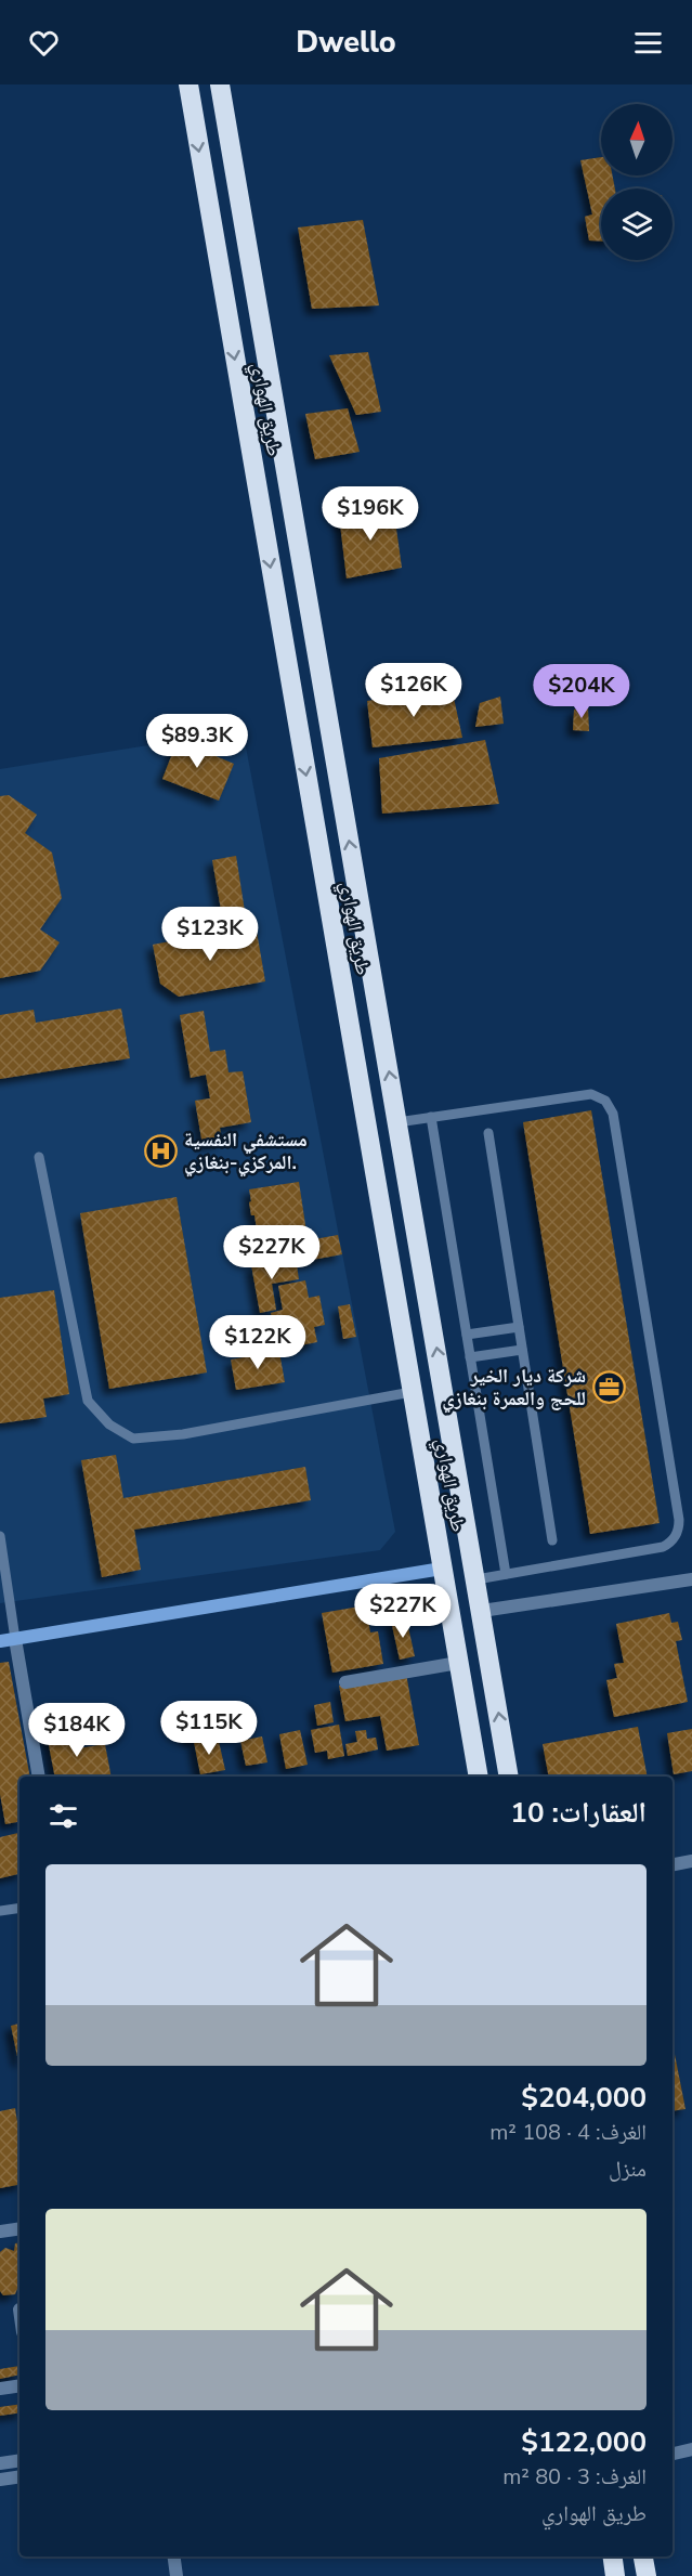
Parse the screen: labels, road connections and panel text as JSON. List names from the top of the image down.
{
  "streets": {
    "highway": ["طريق الهواري"]
  },
  "places": {
    "hospital": ["مستشفي النفسية المركزي-بنغازي."],
    "office": ["شركة ديار الخير للحج والعمرة بنغازي"]
  },
  "north": "top",
  "page": {
    "header": "Dwello",
    "price": [
      "$196K",
      "$126K",
      "$204K",
      "$89.3K",
      "$123K",
      "$227K",
      "$122K",
      "$227K",
      "$115K",
      "$184K"
    ],
    "heading": "العقارات: 10",
    "list": [
      {
        "name": "$204,000",
        "note": "الغرف: 4 · 108 m² · منزل"
      },
      {
        "name": "$122,000",
        "note": "الغرف: 3 · 80 m² · طريق الهواري"
      }
    ]
  }
}
